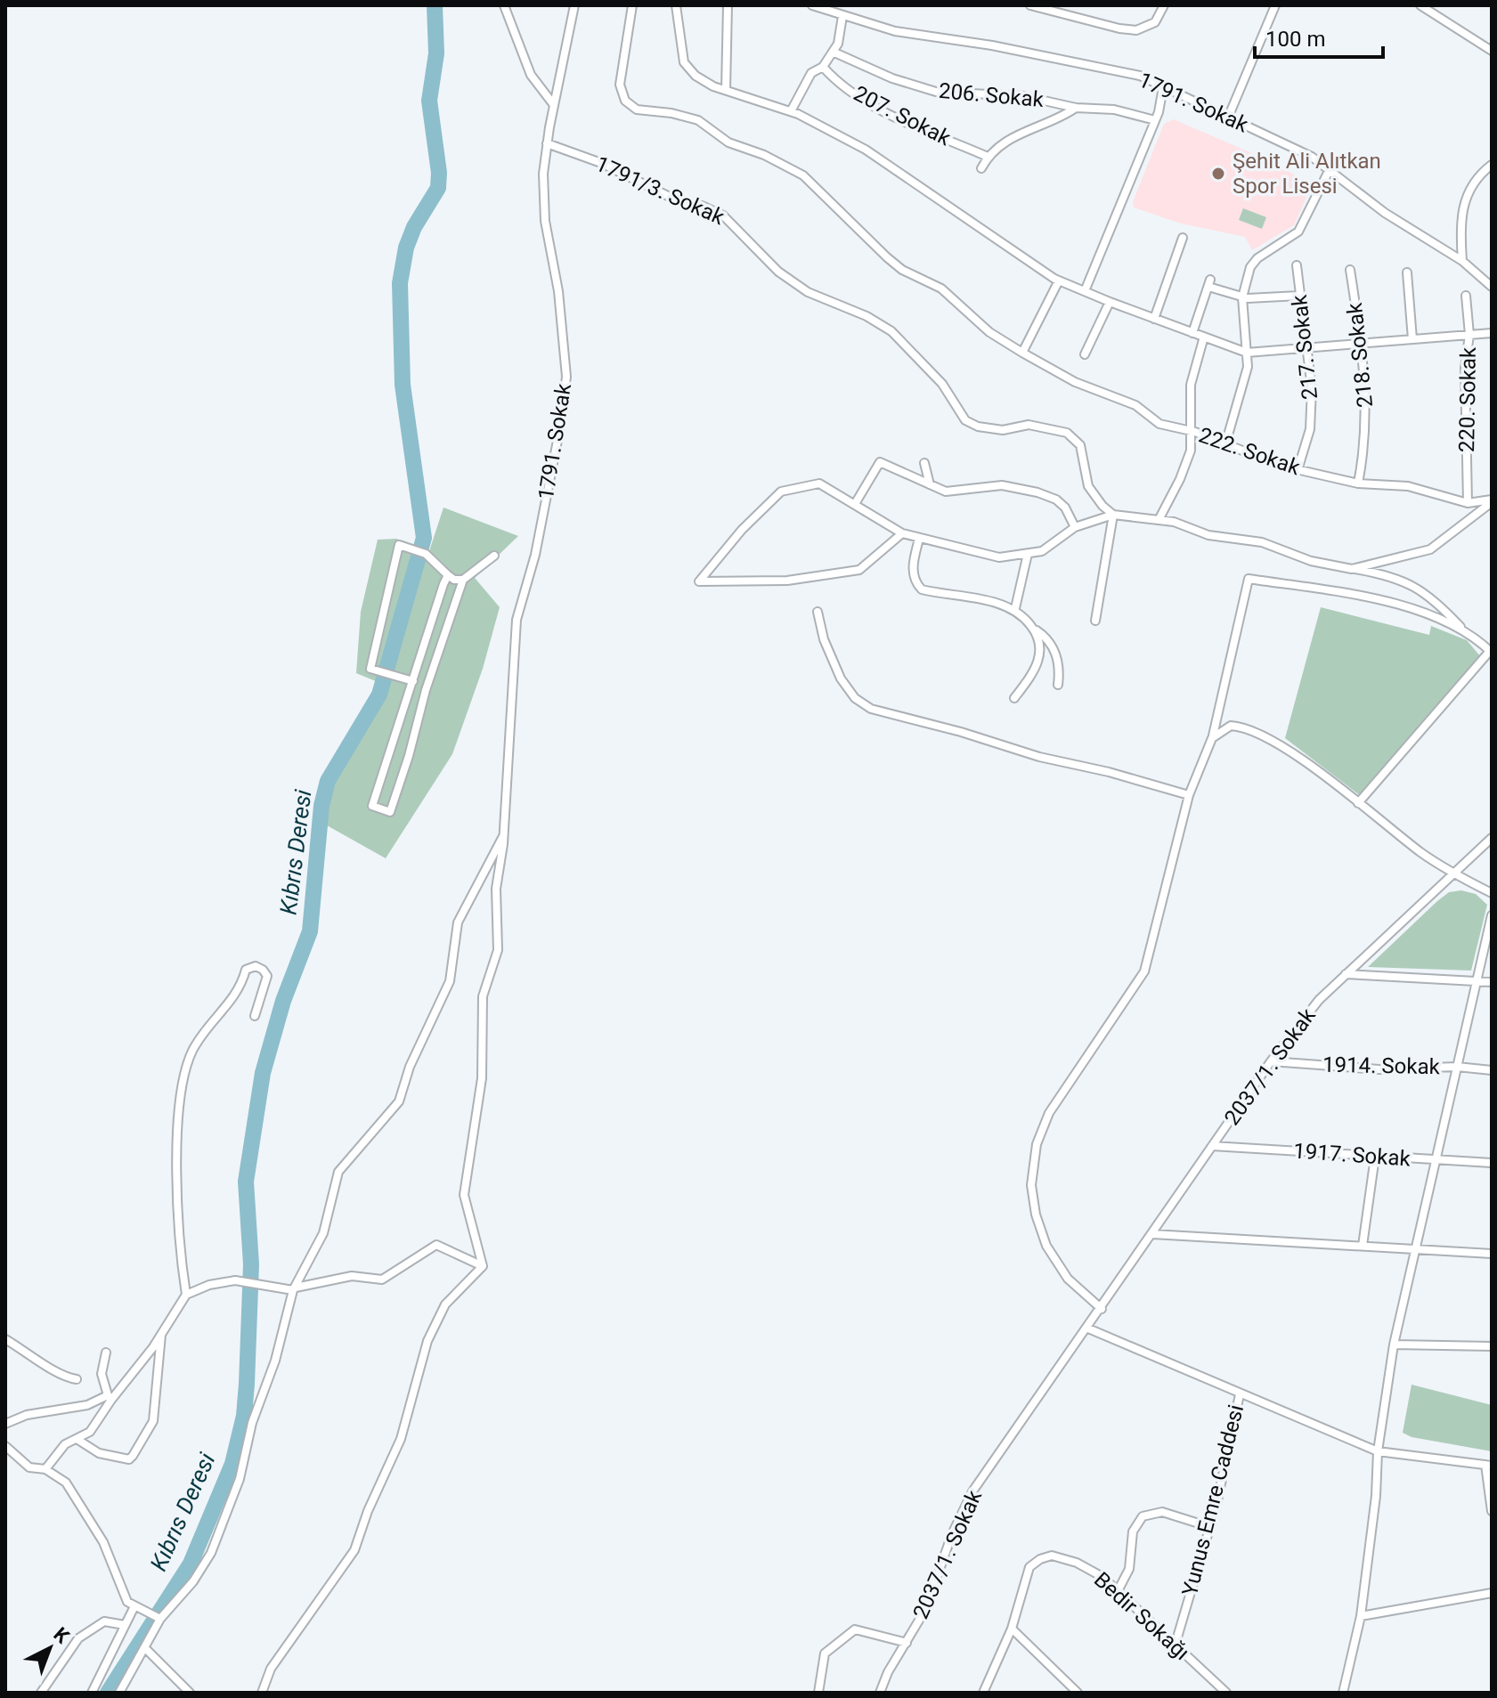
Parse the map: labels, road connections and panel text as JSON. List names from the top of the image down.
{
  "streets": {
    "street": [
      "206. Sokak",
      "1791. Sokak",
      "207. Sokak",
      "1791/3. Sokak",
      "217. Sokak",
      "218. Sokak",
      "220. Sokak",
      "222. Sokak",
      "1914. Sokak",
      "2037/1. Sokak",
      "1917. Sokak",
      "Yunus Emre Caddesi",
      "Bedir Sokağı"
    ]
  },
  "crossings": [
    ["1791. Sokak", "1791/3. Sokak"],
    ["217. Sokak", "222. Sokak"],
    ["218. Sokak", "222. Sokak"],
    ["220. Sokak", "222. Sokak"],
    ["1914. Sokak", "2037/1. Sokak"],
    ["2037/1. Sokak", "1917. Sokak"],
    ["Yunus Emre Caddesi", "Bedir Sokağı"]
  ],
  "water": ["Kıbrıs Deresi"],
  "places": ["Şehit Ali Alıtkan Spor Lisesi"],
  "scale_bar": "100 m",
  "north": "top right"
}
